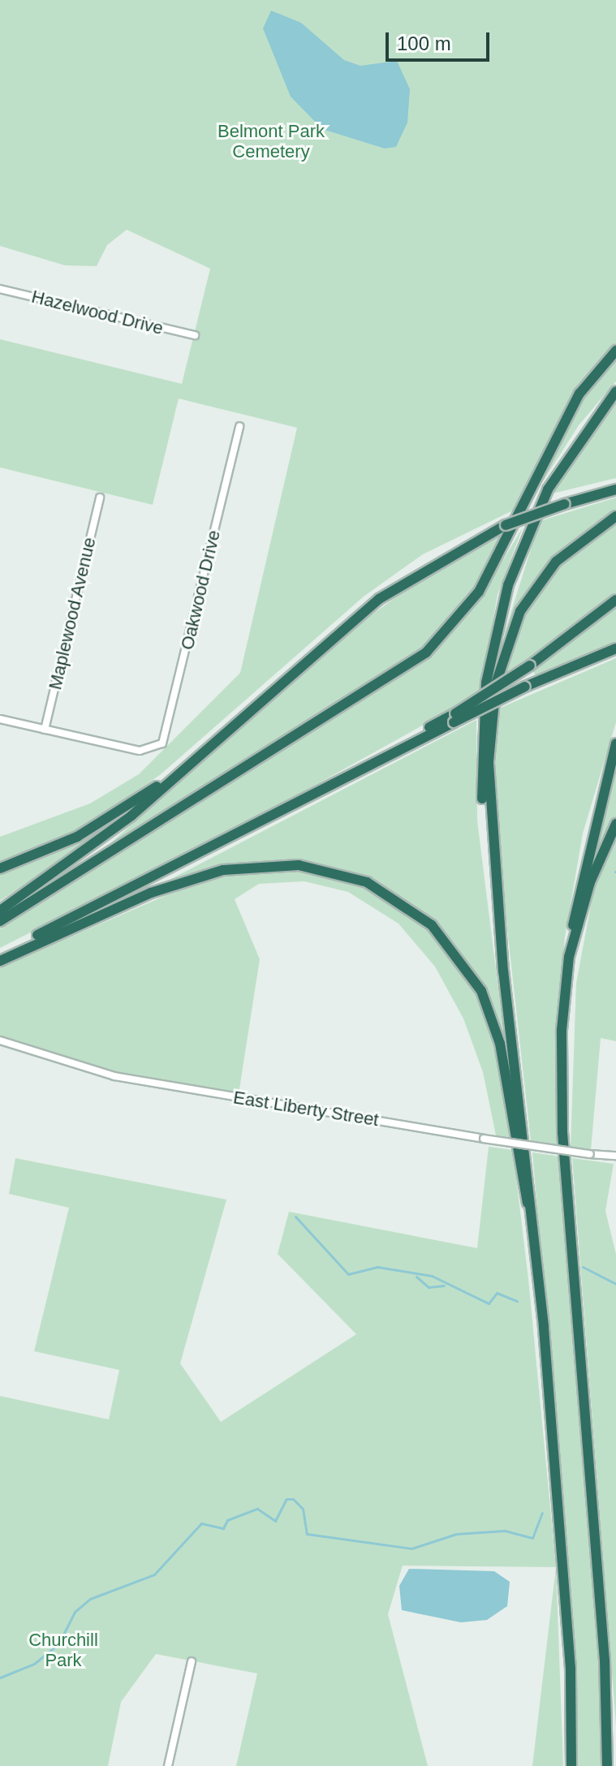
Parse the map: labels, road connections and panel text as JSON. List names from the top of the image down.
{
  "streets": {
    "street": [
      "Hazelwood Drive",
      "Oakwood Drive",
      "Maplewood Avenue",
      "East Liberty Street"
    ]
  },
  "crossings": [
    ["Oakwood Drive", "Maplewood Avenue"]
  ],
  "parks": ["Belmont Park Cemetery", "Churchill Park"],
  "scale_bar": "100 m"
}
